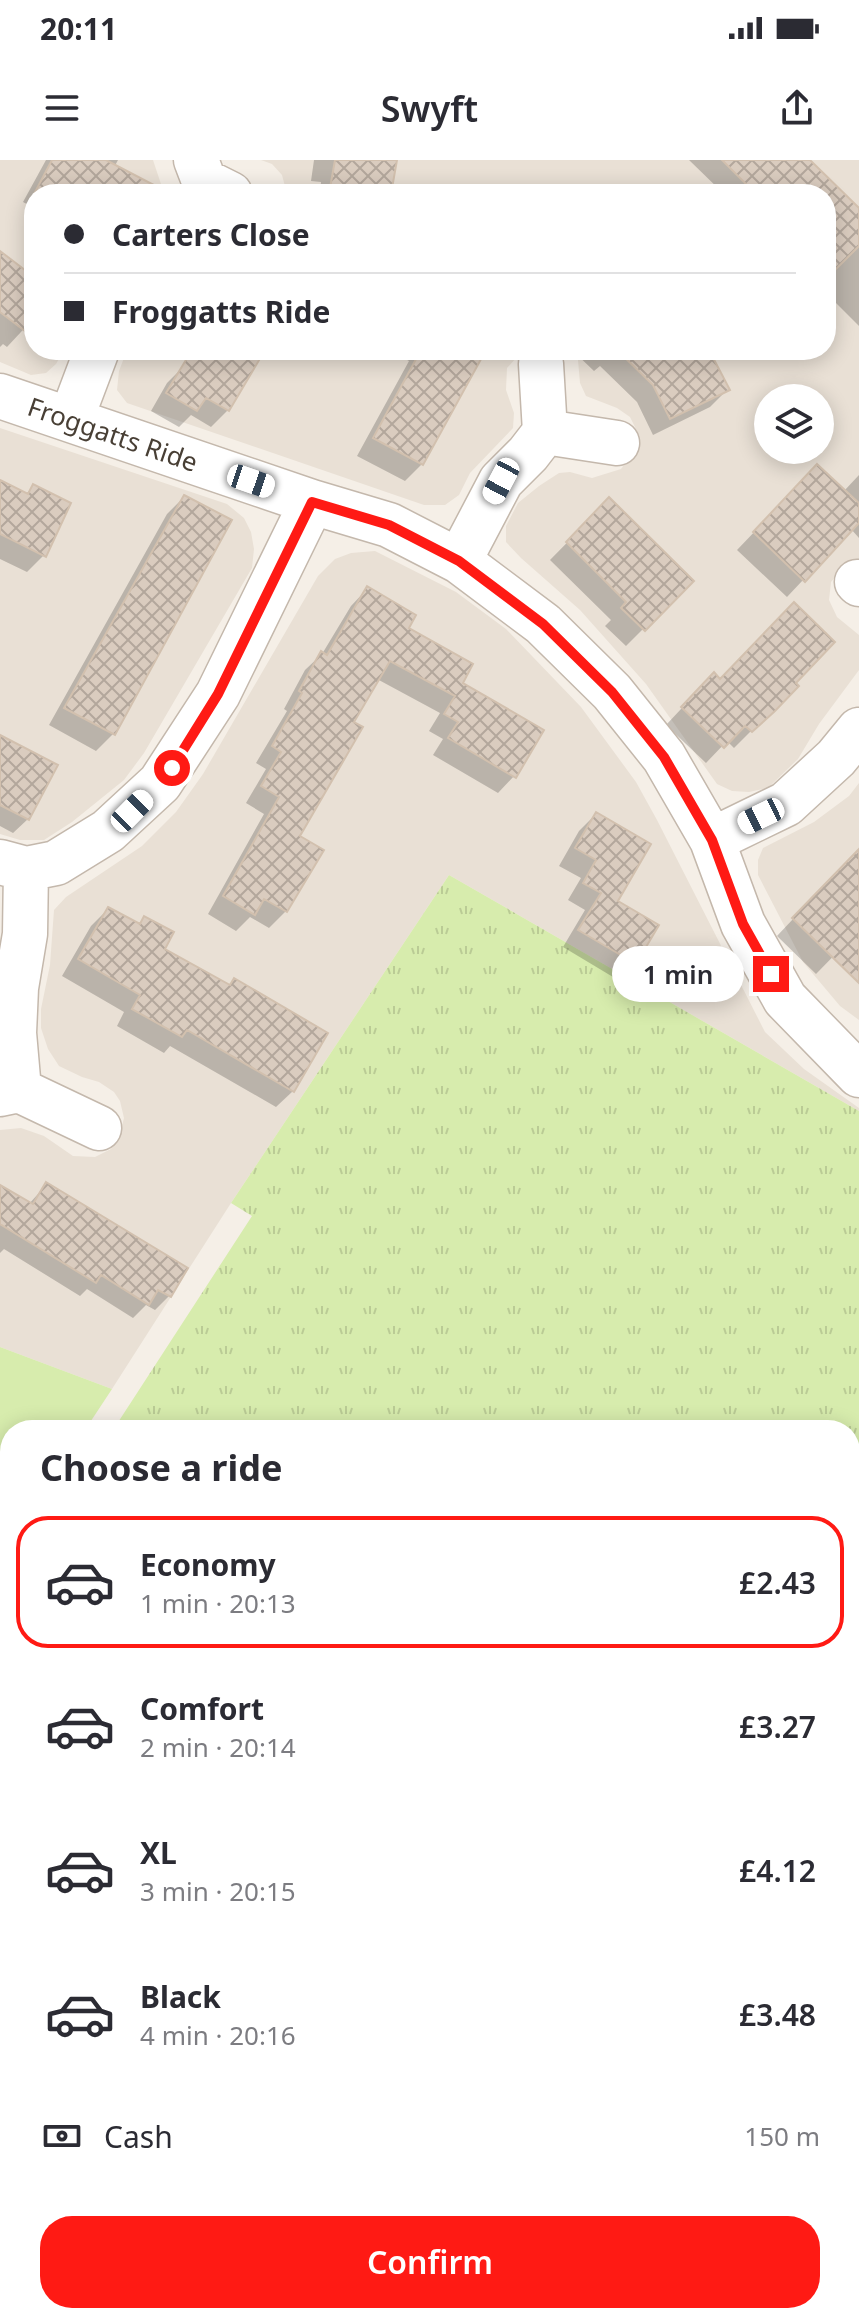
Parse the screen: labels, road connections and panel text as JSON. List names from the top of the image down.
{
  "streets": {
    "street": ["Froggatts Ride"]
  },
  "page": {
    "status": "20:11",
    "header": "Swyft",
    "banner": ["Carters Close", "Froggatts Ride"],
    "bubble": "1 min",
    "heading": "Choose a ride",
    "list": [
      {
        "name": "Economy",
        "note": "1 min · 20:13",
        "value": "£2.43"
      },
      {
        "name": "Comfort",
        "note": "2 min · 20:14",
        "value": "£3.27"
      },
      {
        "name": "XL",
        "note": "3 min · 20:15",
        "value": "£4.12"
      },
      {
        "name": "Black",
        "note": "4 min · 20:16",
        "value": "£3.48"
      }
    ],
    "pay": ["Cash", "150 m"],
    "buttons": "Confirm"
  }
}
